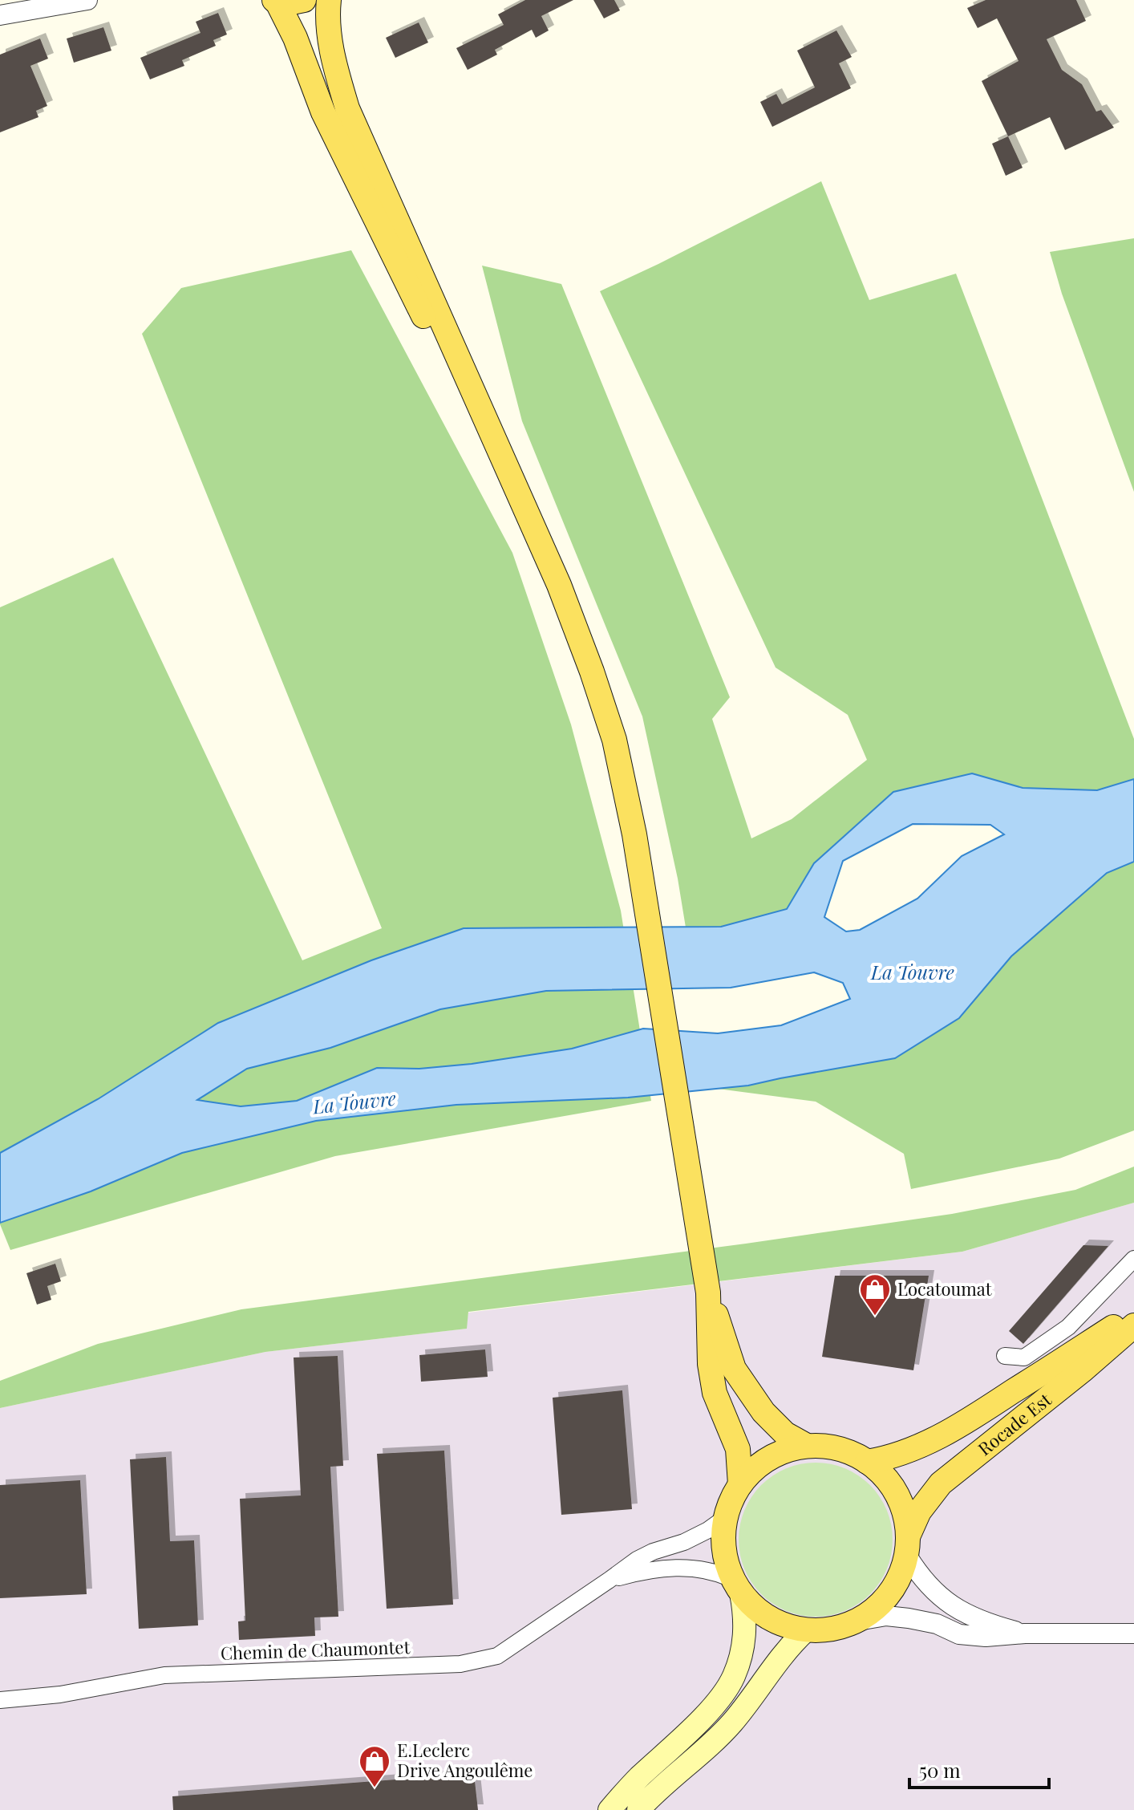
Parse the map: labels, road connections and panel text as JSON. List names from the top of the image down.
{
  "streets": {
    "main road": ["Rocade Est"],
    "street": ["Chemin de Chaumontet"]
  },
  "crossings": [
    ["Rocade Est", "Chemin de Chaumontet"]
  ],
  "water": ["La Touvre"],
  "places": {
    "shop": ["Locatoumat", "E.Leclerc Drive Angoulême"]
  },
  "scale_bar": "50 m"
}
